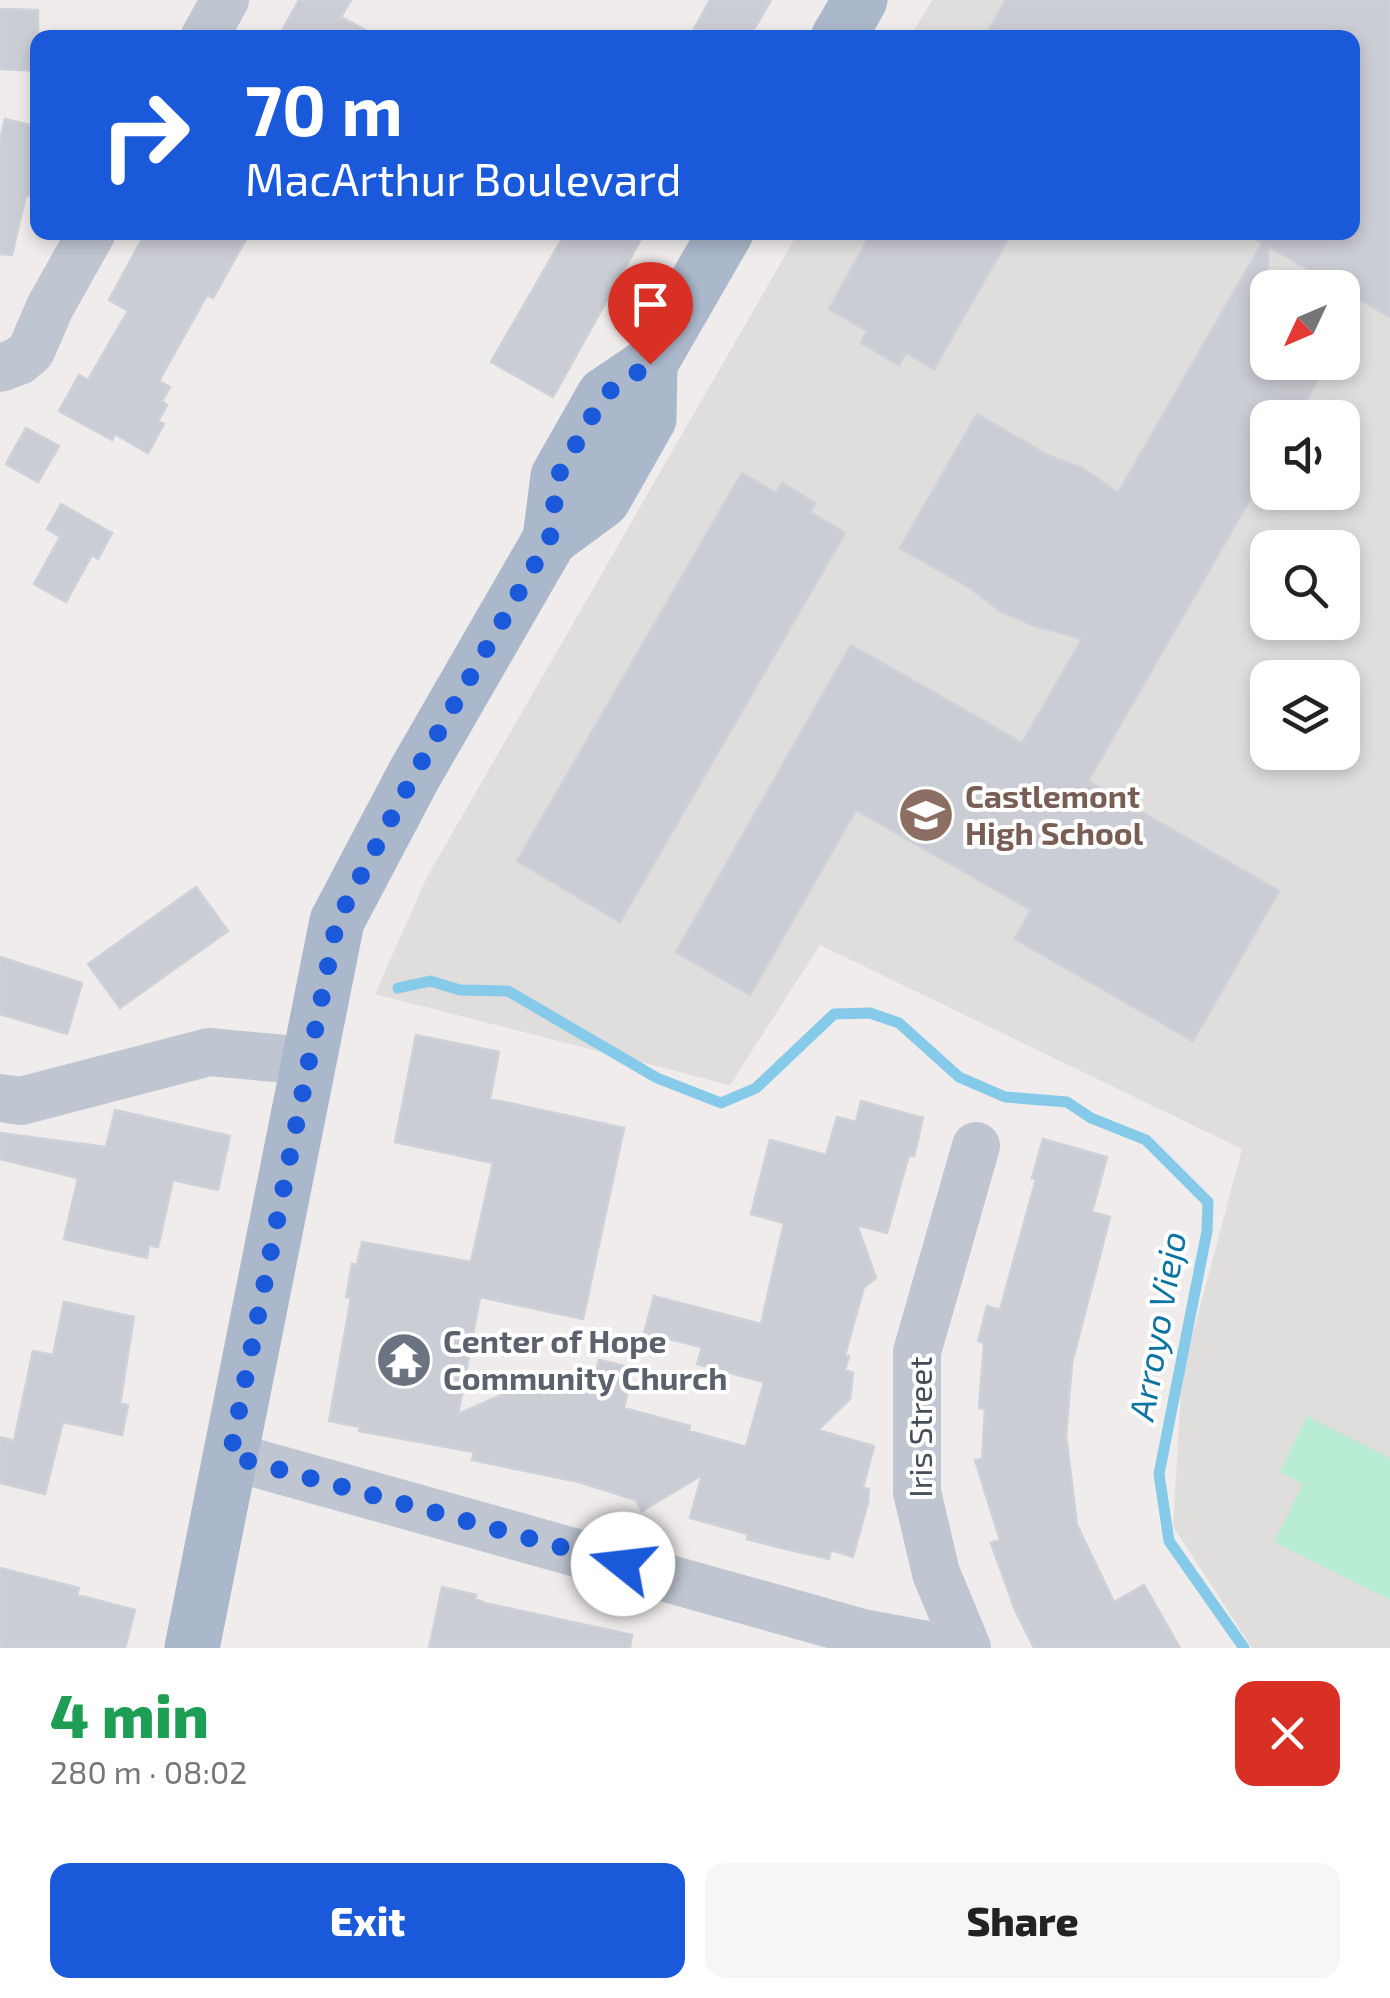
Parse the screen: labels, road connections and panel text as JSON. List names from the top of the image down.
{
  "streets": {
    "street": ["Iris Street"]
  },
  "water": ["Arroyo Viejo"],
  "places": {
    "school or university": ["Castlemont High School"],
    "temple": ["Center of Hope Community Church"]
  },
  "north": "bottom left",
  "page": {
    "turn": ["70 m", "MacArthur Boulevard"],
    "heading": ["4 min", "280 m · 08:02"],
    "buttons": ["Exit", "Share"]
  }
}
